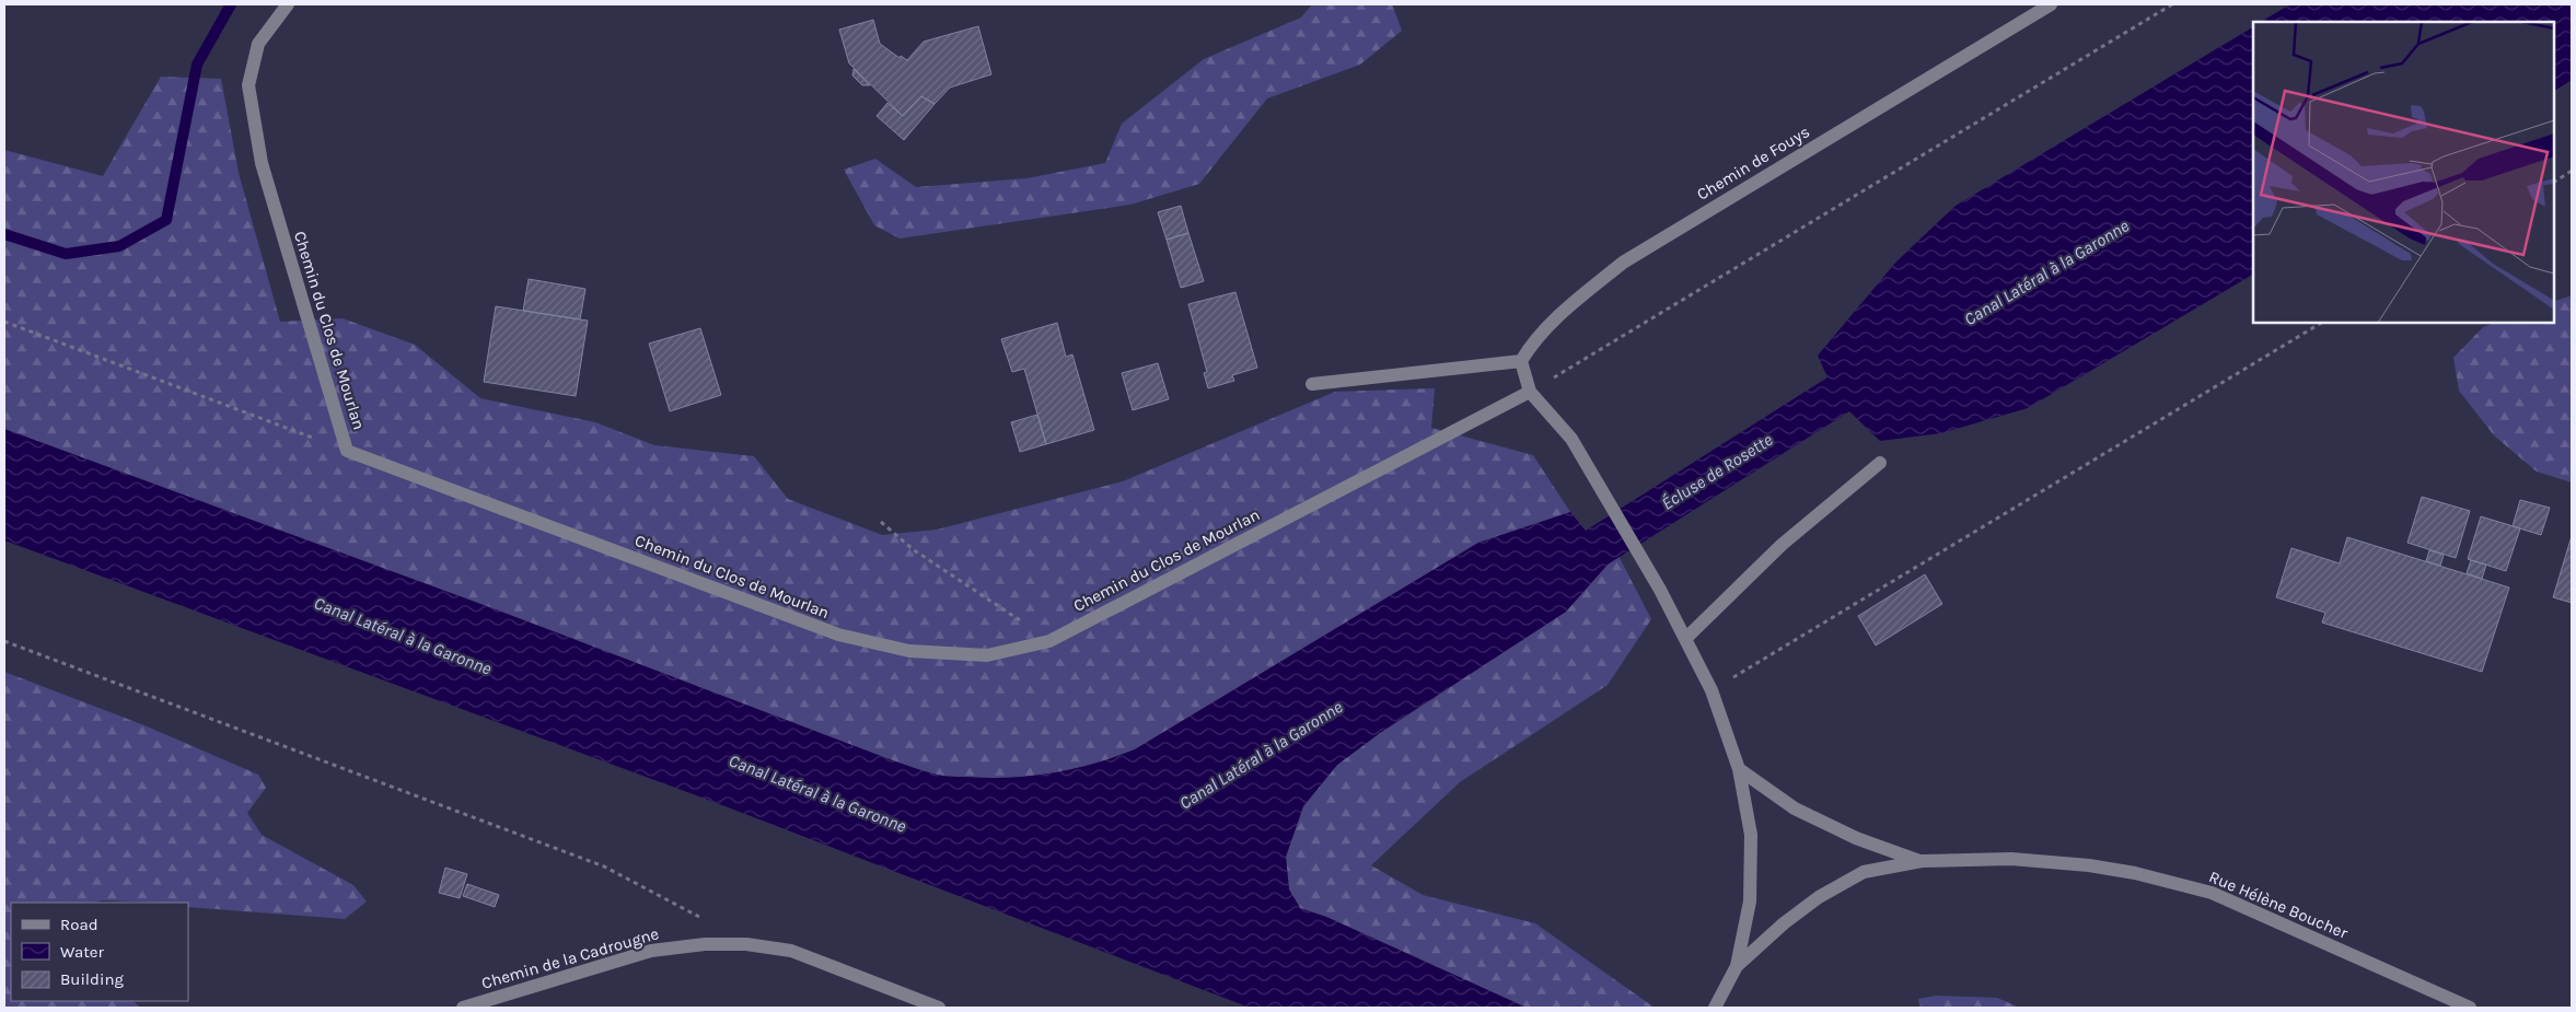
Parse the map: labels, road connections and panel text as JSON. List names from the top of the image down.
{
  "streets": {
    "street": [
      "Chemin de Fouys",
      "Chemin du Clos de Mourlan",
      "Rue Hélène Boucher",
      "Chemin de la Cadrougne"
    ]
  },
  "water": ["Canal Latéral à la Garonne", "Écluse de Rosette"],
  "legend": ["Road", "Water", "Building"]
}
